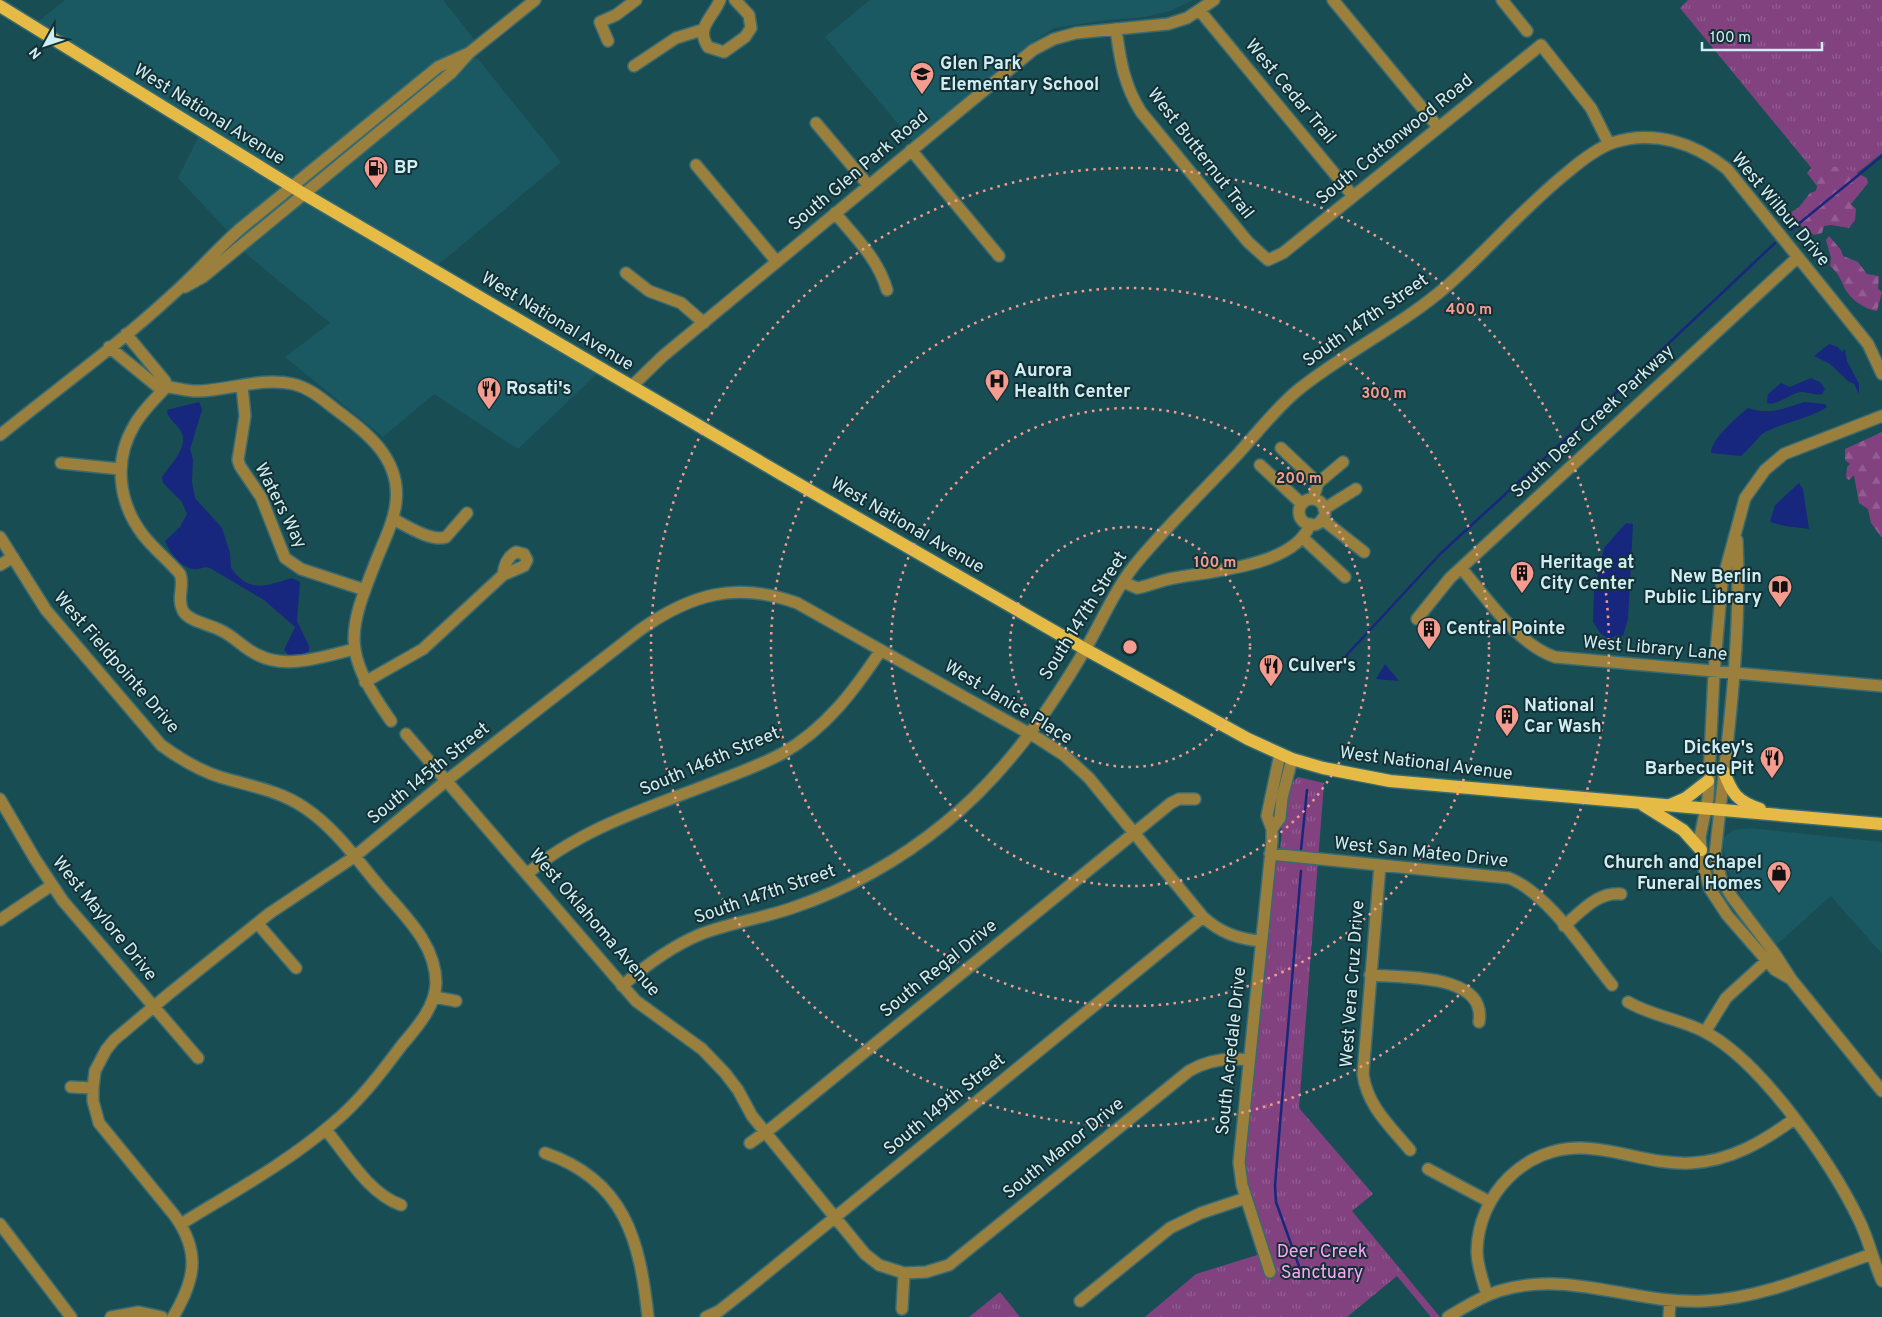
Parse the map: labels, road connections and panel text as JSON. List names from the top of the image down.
{
  "streets": {
    "main road": ["West National Avenue"],
    "street": [
      "West Cedar Trail",
      "South Cottonwood Road",
      "West Butternut Trail",
      "South Glen Park Road",
      "West Wilbur Drive",
      "South 147th Street",
      "South Deer Creek Parkway",
      "Waters Way",
      "West Library Lane",
      "West Fieldpointe Drive",
      "West Janice Place",
      "South 146th Street",
      "South 145th Street",
      "West San Mateo Drive",
      "West Maylore Drive",
      "West Oklahoma Avenue",
      "South Regal Drive",
      "West Vera Cruz Drive",
      "South Acredale Drive",
      "South 149th Street",
      "South Manor Drive"
    ]
  },
  "crossings": [
    ["West Cedar Trail", "South Cottonwood Road"],
    ["West Cedar Trail", "South Glen Park Road"],
    ["West National Avenue", "South Glen Park Road"],
    ["West National Avenue", "South 147th Street"],
    ["West National Avenue", "South Acredale Drive"],
    ["South Cottonwood Road", "West Butternut Trail"],
    ["South Cottonwood Road", "West Wilbur Drive"],
    ["South Cottonwood Road", "South 147th Street"],
    ["West Butternut Trail", "South Glen Park Road"],
    ["West Wilbur Drive", "South 147th Street"],
    ["West Wilbur Drive", "South Deer Creek Parkway"],
    ["South 147th Street", "West Janice Place"],
    ["South 147th Street", "West Oklahoma Avenue"],
    ["South Deer Creek Parkway", "West Library Lane"],
    ["West Fieldpointe Drive", "South 145th Street"],
    ["West Janice Place", "South 146th Street"],
    ["West Janice Place", "South 145th Street"],
    ["West Janice Place", "South Regal Drive"],
    ["West Janice Place", "South Acredale Drive"],
    ["West Janice Place", "South 149th Street"],
    ["South 146th Street", "West Oklahoma Avenue"],
    ["South 145th Street", "West Maylore Drive"],
    ["South 145th Street", "West Oklahoma Avenue"],
    ["West San Mateo Drive", "West Vera Cruz Drive"],
    ["West San Mateo Drive", "South Acredale Drive"],
    ["West Oklahoma Avenue", "South Regal Drive"],
    ["West Oklahoma Avenue", "South 149th Street"],
    ["West Oklahoma Avenue", "South Manor Drive"],
    ["South Acredale Drive", "South Manor Drive"]
  ],
  "parks": ["Deer Creek Sanctuary"],
  "places": {
    "school or university": ["Glen Park Elementary School"],
    "fuel station": ["BP"],
    "hospital": ["Aurora Health Center"],
    "restaurant": ["Rosati's", "Culver's", "Dickey's Barbecue Pit"],
    "building": ["Heritage at City Center", "Central Pointe", "National Car Wash"],
    "library": ["New Berlin Public Library"],
    "shop": ["Church and Chapel Funeral Homes"]
  },
  "scale_bar": "100 m",
  "north": "bottom left",
  "rings": [
    "400 m",
    "300 m",
    "200 m",
    "100 m"
  ]
}
